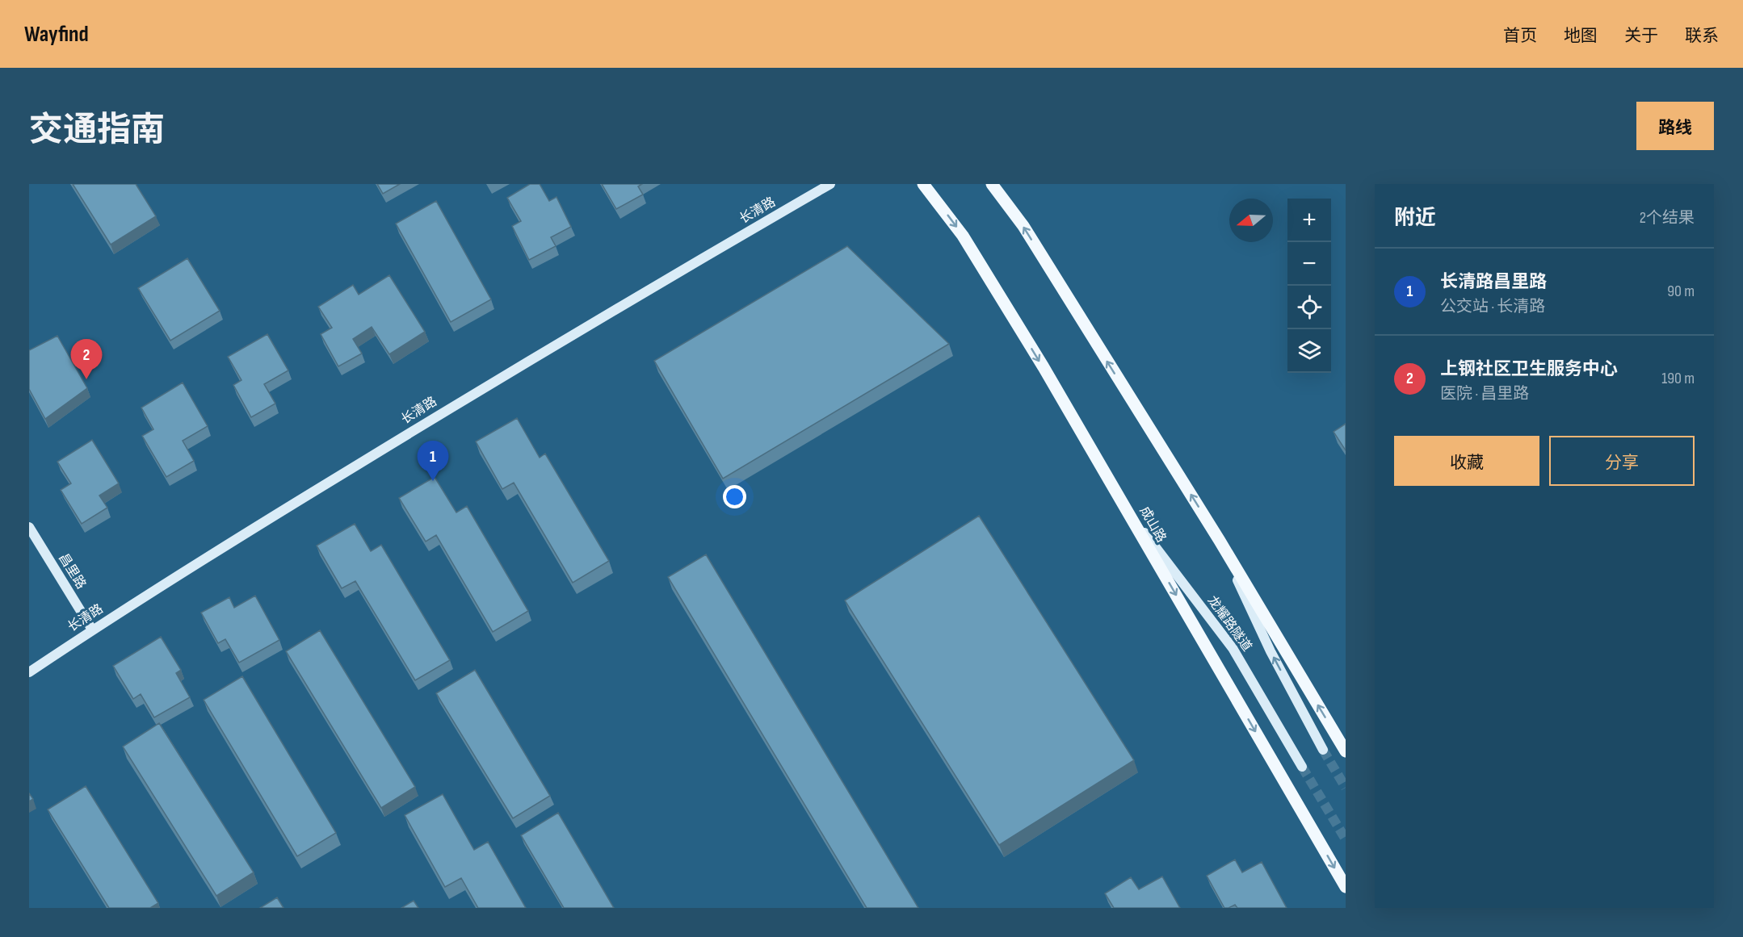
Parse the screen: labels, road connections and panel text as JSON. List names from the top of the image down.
{
  "streets": {
    "main road": [
      "长清路",
      "成山路",
      "昌里路",
      "龙耀路隧道"
    ]
  },
  "crossings": [
    ["长清路", "昌里路"],
    ["成山路", "龙耀路隧道"]
  ],
  "north": "left",
  "page": {
    "header": "Wayfind",
    "nav": [
      "首页",
      "地图",
      "关于",
      "联系"
    ],
    "title": "交通指南",
    "buttons": [
      "路线",
      ["收藏", "分享"]
    ],
    "heading": ["附近", "2个结果"],
    "map_buttons": ["+", "−"],
    "list": [
      {
        "mark": "1",
        "name": "长清路昌里路",
        "note": "公交站 · 长清路",
        "value": "90 m"
      },
      {
        "mark": "2",
        "name": "上钢社区卫生服务中心",
        "note": "医院 · 昌里路",
        "value": "190 m"
      }
    ],
    "pins": ["2", "1"]
  }
}
